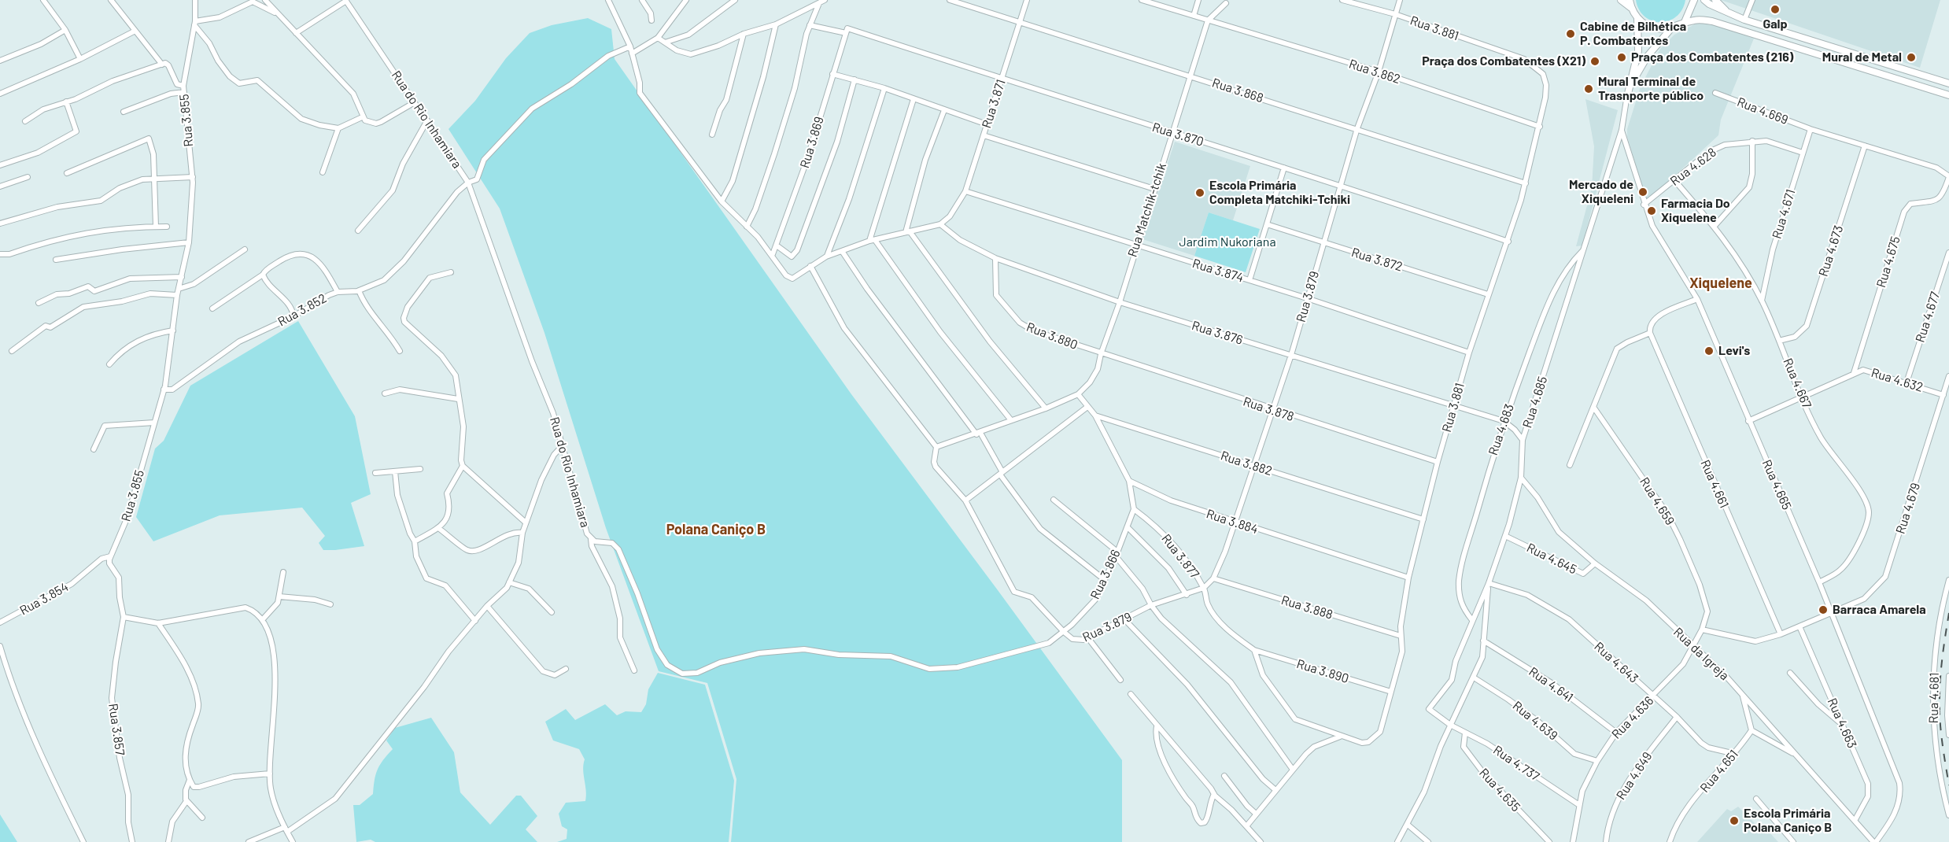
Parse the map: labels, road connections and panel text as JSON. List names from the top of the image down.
{
  "streets": {
    "main road": ["Rua 4.685"],
    "street": [
      "Rua 3.881",
      "Rua 3.862",
      "Rua 3.868",
      "Rua 3.871",
      "Rua 4.669",
      "Rua do Rio Inhamiara",
      "Rua 3.855",
      "Rua 3.870",
      "Rua 3.869",
      "Rua 4.628",
      "Rua Matchik-tchik",
      "Rua 4.671",
      "Rua 4.673",
      "Rua 3.872",
      "Rua 4.675",
      "Rua 3.874",
      "Rua 3.879",
      "Rua 3.852",
      "Rua 4.677",
      "Rua 3.876",
      "Rua 3.880",
      "Rua 4.632",
      "Rua 4.667",
      "Rua 3.878",
      "Rua 4.683",
      "Rua 3.882",
      "Rua 4.661",
      "Rua 4.665",
      "Rua 4.659",
      "Rua 4.679",
      "Rua 3.884",
      "Rua 3.877",
      "Rua 4.645",
      "Rua 3.866",
      "Rua 3.854",
      "Rua 3.888",
      "Rua da Igreja",
      "Rua 4.643",
      "Rua 3.890",
      "Rua 4.641",
      "Rua 4.681",
      "Rua 4.636",
      "Rua 4.639",
      "Rua 4.663",
      "Rua 3.857",
      "Rua 4.737",
      "Rua 4.651",
      "Rua 4.649",
      "Rua 4.635"
    ]
  },
  "crossings": [
    ["Rua 3.881", "Rua 3.862"],
    ["Rua 3.881", "Rua 3.868"],
    ["Rua 3.881", "Rua 3.870"],
    ["Rua 3.881", "Rua 3.872"],
    ["Rua 3.881", "Rua 3.874"],
    ["Rua 3.881", "Rua 3.879"],
    ["Rua 3.881", "Rua 3.876"],
    ["Rua 3.881", "Rua 3.878"],
    ["Rua 3.881", "Rua 3.882"],
    ["Rua 3.881", "Rua 3.884"],
    ["Rua 3.881", "Rua 3.888"],
    ["Rua 3.881", "Rua 3.890"],
    ["Rua 3.862", "Rua Matchik-tchik"],
    ["Rua 3.862", "Rua 3.879"],
    ["Rua 3.868", "Rua 3.871"],
    ["Rua 3.868", "Rua Matchik-tchik"],
    ["Rua 3.868", "Rua 3.879"],
    ["Rua 3.871", "Rua 3.870"],
    ["Rua 3.871", "Rua 3.874"],
    ["Rua 3.871", "Rua 3.876"],
    ["Rua 4.669", "Rua 4.671"],
    ["Rua do Rio Inhamiara", "Rua 3.879"],
    ["Rua do Rio Inhamiara", "Rua 3.852"],
    ["Rua do Rio Inhamiara", "Rua 3.866"],
    ["Rua 3.855", "Rua 3.852"],
    ["Rua 3.855", "Rua 3.854"],
    ["Rua 3.870", "Rua 3.869"],
    ["Rua 3.870", "Rua Matchik-tchik"],
    ["Rua 3.870", "Rua 3.879"],
    ["Rua 4.628", "Rua 4.671"],
    ["Rua 4.628", "Rua 4.667"],
    ["Rua 4.628", "Rua 4.665"],
    ["Rua Matchik-tchik", "Rua 3.874"],
    ["Rua Matchik-tchik", "Rua 3.876"],
    ["Rua Matchik-tchik", "Rua 3.880"],
    ["Rua Matchik-tchik", "Rua 3.878"],
    ["Rua Matchik-tchik", "Rua 3.882"],
    ["Rua 4.671", "Rua 4.667"],
    ["Rua 4.673", "Rua 4.667"],
    ["Rua 3.872", "Rua 3.879"],
    ["Rua 4.675", "Rua 4.632"],
    ["Rua 3.874", "Rua 3.879"],
    ["Rua 3.879", "Rua 3.876"],
    ["Rua 3.879", "Rua 3.878"],
    ["Rua 3.879", "Rua 3.882"],
    ["Rua 3.879", "Rua 3.884"],
    ["Rua 3.879", "Rua 3.877"],
    ["Rua 3.879", "Rua 3.866"],
    ["Rua 3.879", "Rua 3.888"],
    ["Rua 4.677", "Rua 4.632"],
    ["Rua 3.876", "Rua 3.880"],
    ["Rua 3.876", "Rua 4.683"],
    ["Rua 3.880", "Rua 3.878"],
    ["Rua 4.632", "Rua 4.667"],
    ["Rua 4.632", "Rua 4.665"],
    ["Rua 4.632", "Rua 4.679"],
    ["Rua 4.667", "Rua 4.665"],
    ["Rua 4.685", "Rua 4.683"],
    ["Rua 4.685", "Rua 4.665"],
    ["Rua 4.685", "Rua 4.645"],
    ["Rua 4.685", "Rua da Igreja"],
    ["Rua 4.685", "Rua 4.643"],
    ["Rua 4.685", "Rua 4.737"],
    ["Rua 4.665", "Rua 4.679"],
    ["Rua 4.665", "Rua da Igreja"],
    ["Rua 4.659", "Rua 4.636"],
    ["Rua 3.877", "Rua 3.866"],
    ["Rua 4.645", "Rua da Igreja"],
    ["Rua da Igreja", "Rua 4.636"],
    ["Rua da Igreja", "Rua 4.663"],
    ["Rua 4.643", "Rua 4.636"],
    ["Rua 4.643", "Rua 4.651"],
    ["Rua 4.643", "Rua 4.649"],
    ["Rua 4.641", "Rua 4.636"],
    ["Rua 4.636", "Rua 4.639"],
    ["Rua 4.636", "Rua 4.737"],
    ["Rua 4.737", "Rua 4.635"]
  ],
  "districts": ["Xiquelene", "Polana Caniço B"],
  "parks": ["Jardim Nukoriana"],
  "places": [
    "Galp",
    "Cabine de Bilhética P. Combatentes",
    "Praça dos Combatentes (216)",
    "Mural de Metal",
    "Praça dos Combatentes (X21)",
    "Mural Terminal de Trasnporte público",
    "Mercado de Xiqueleni",
    "Escola Primária Completa Matchiki-Tchiki",
    "Farmacia Do Xiquelene",
    "Levi's",
    "Barraca Amarela",
    "Escola Primária Polana Caniço B"
  ]
}
